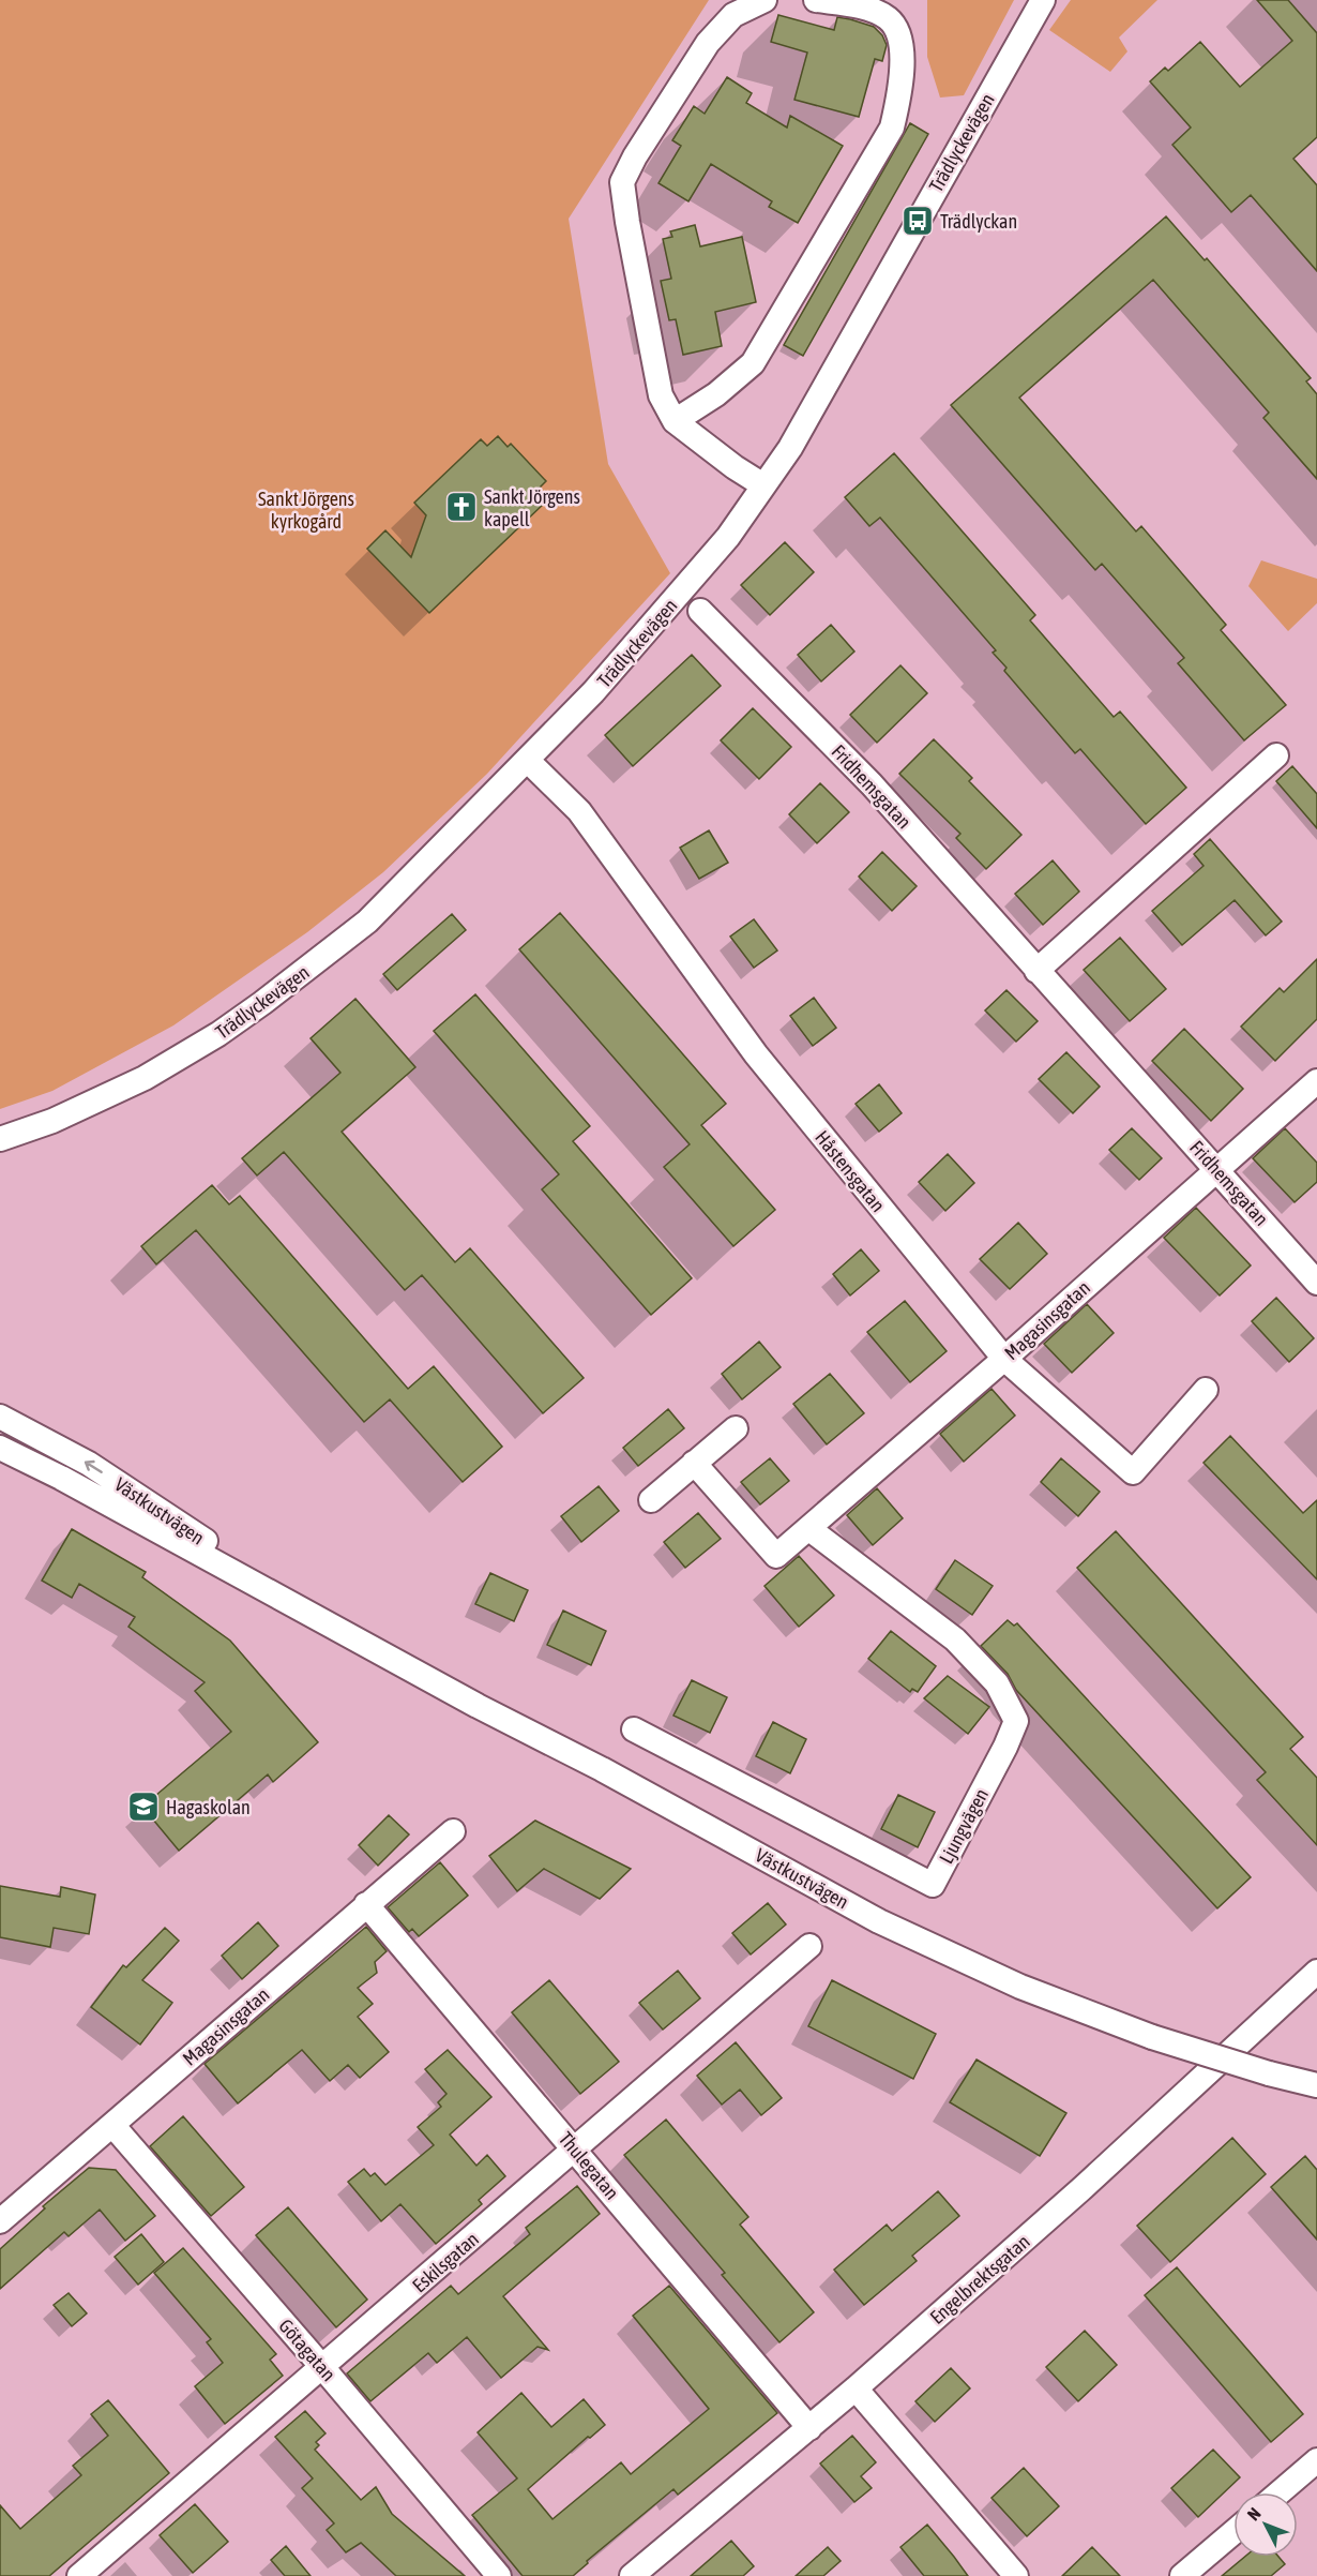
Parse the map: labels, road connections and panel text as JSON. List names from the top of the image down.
{
  "streets": {
    "street": [
      "Trädlyckevägen",
      "Fridhemsgatan",
      "Håstensgatan",
      "Magasinsgatan",
      "Västkustvägen",
      "Ljungvägen",
      "Thulegatan",
      "Eskilsgatan",
      "Engelbrektsgatan",
      "Götagatan"
    ]
  },
  "crossings": [
    ["Trädlyckevägen", "Håstensgatan"],
    ["Fridhemsgatan", "Magasinsgatan"],
    ["Håstensgatan", "Magasinsgatan"],
    ["Magasinsgatan", "Ljungvägen"],
    ["Magasinsgatan", "Thulegatan"],
    ["Magasinsgatan", "Götagatan"],
    ["Thulegatan", "Eskilsgatan"],
    ["Thulegatan", "Engelbrektsgatan"],
    ["Eskilsgatan", "Götagatan"]
  ],
  "parks": ["Sankt Jörgens kyrkogård"],
  "places": {
    "bus stop": ["Trädlyckan"],
    "church": ["Sankt Jörgens kapell"],
    "school or university": ["Hagaskolan"]
  },
  "north": "top left"
}
